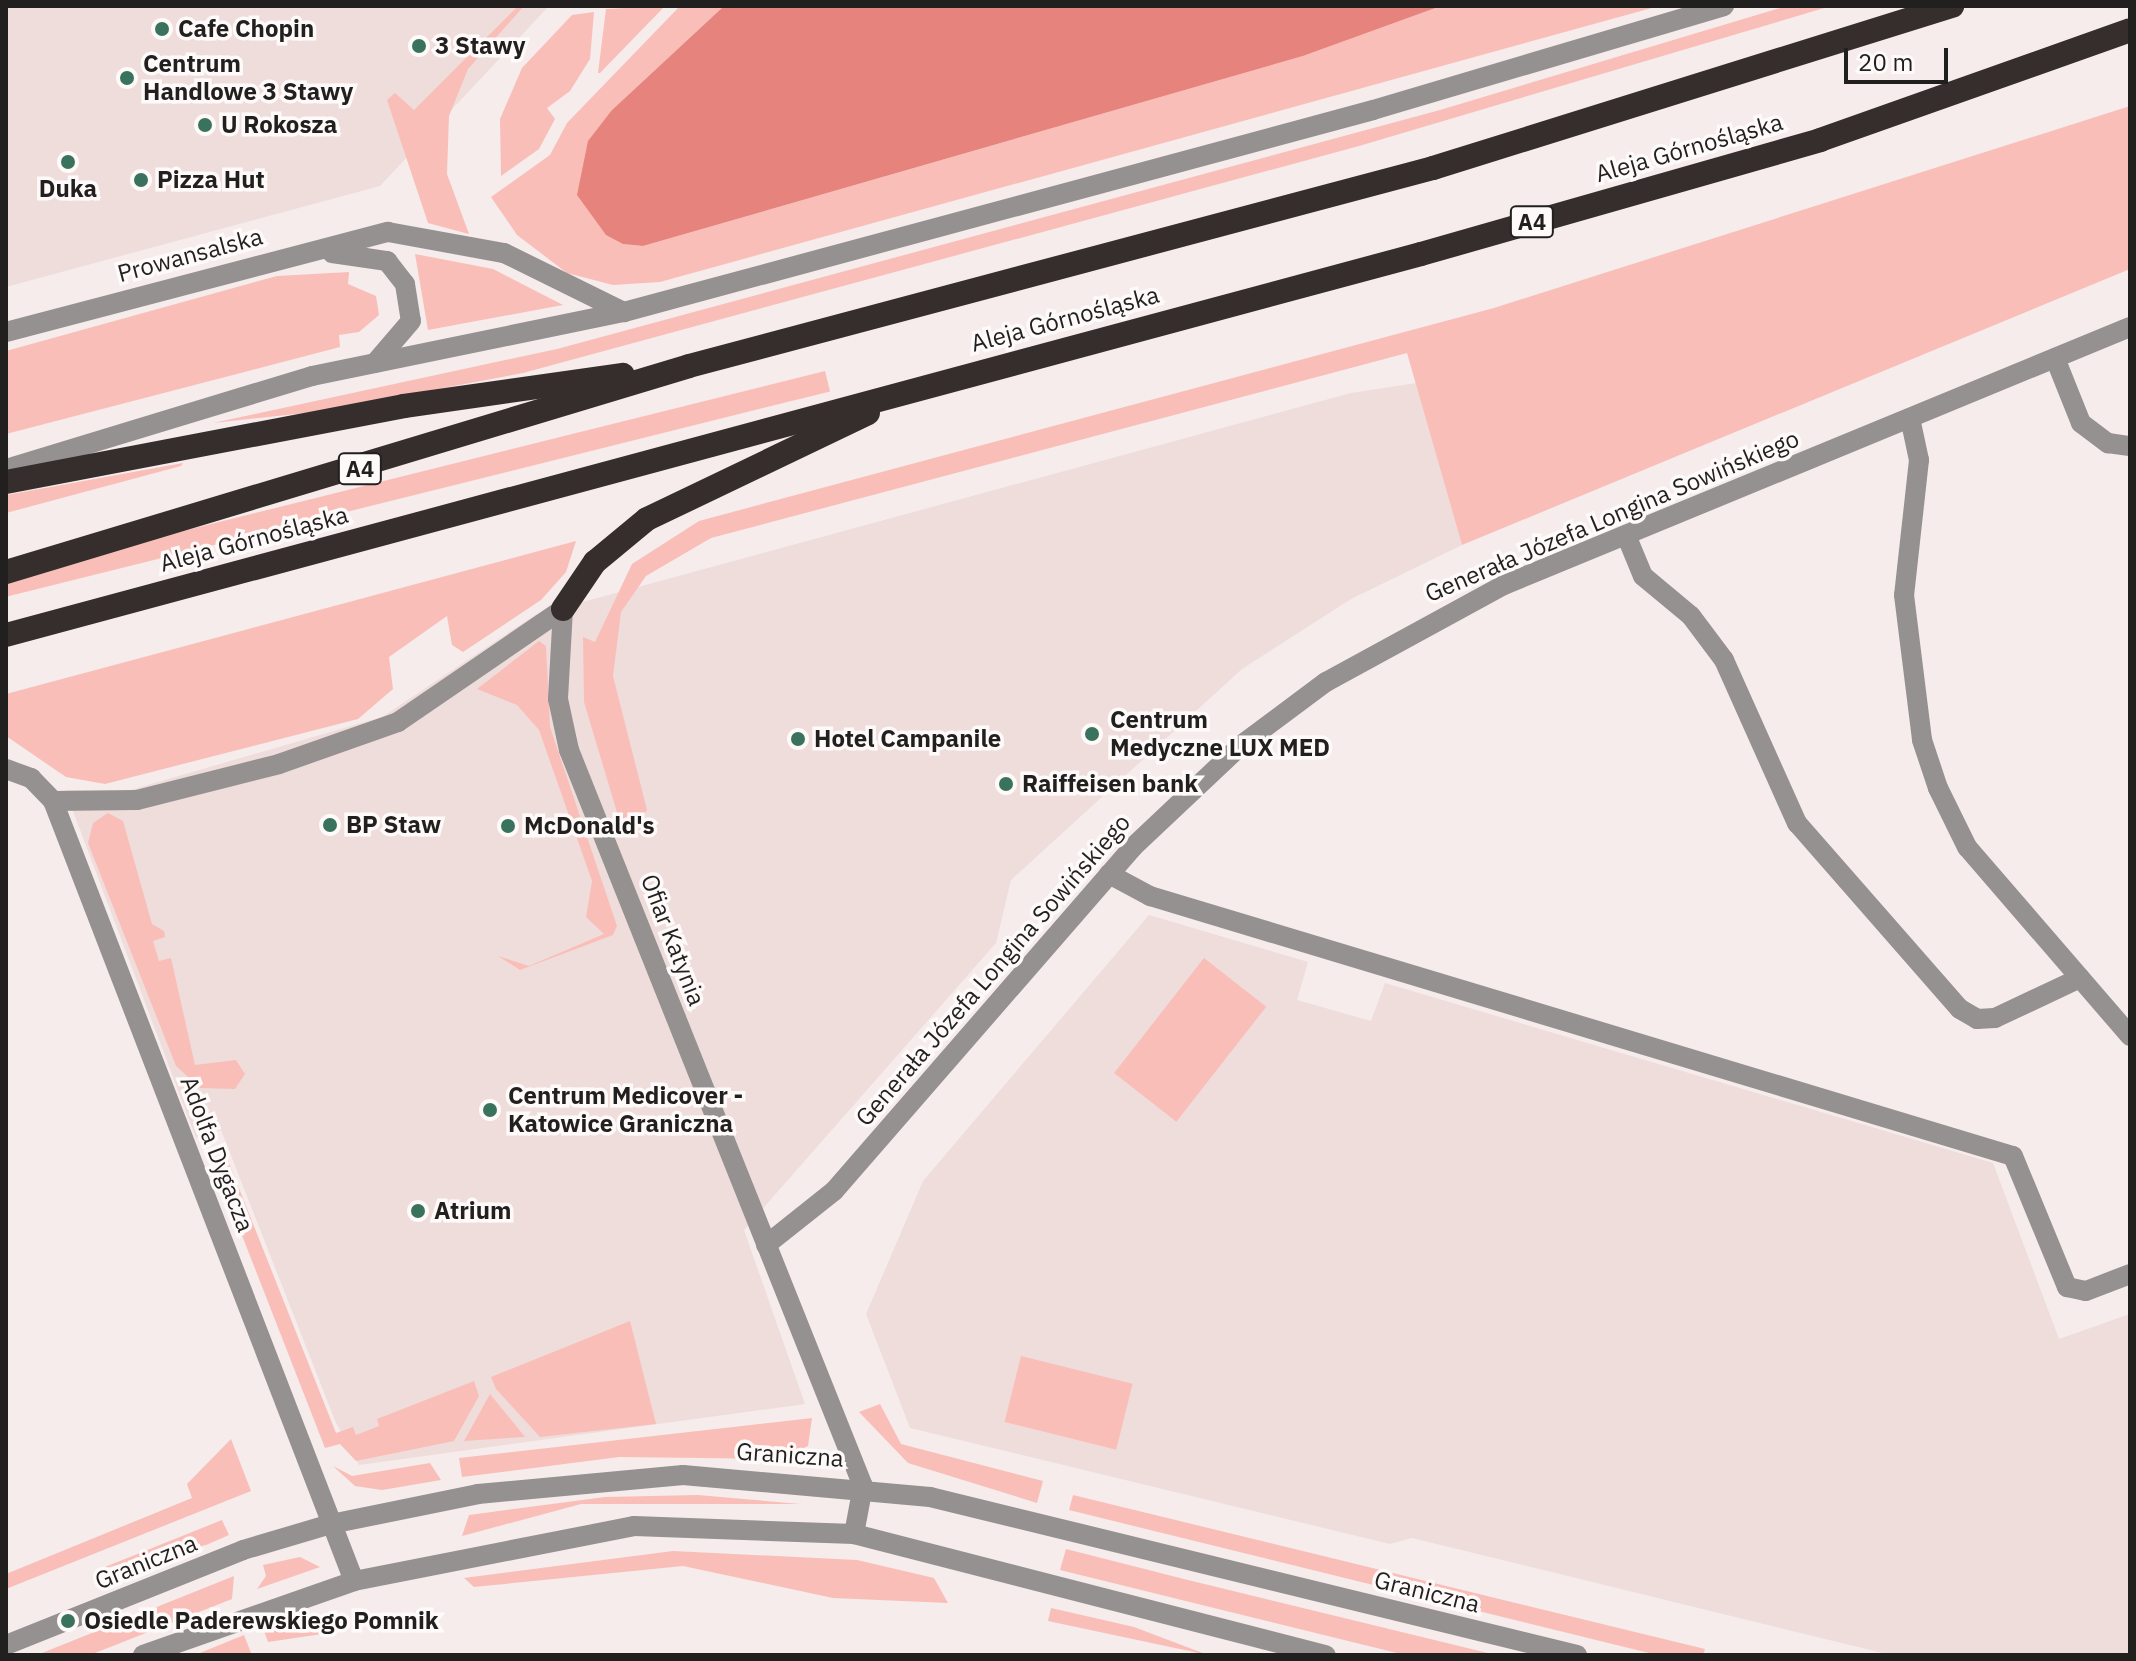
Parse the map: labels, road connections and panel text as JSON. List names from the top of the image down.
{
  "streets": {
    "highway": ["Aleja Górnośląska", "A4"],
    "street": [
      "Prowansalska",
      "Generała Józefa Longina Sowińskiego",
      "Ofiar Katynia",
      "Adolfa Dygacza",
      "Graniczna"
    ]
  },
  "crossings": [
    ["Generała Józefa Longina Sowińskiego", "Ofiar Katynia"],
    ["Ofiar Katynia", "Graniczna"],
    ["Adolfa Dygacza", "Graniczna"]
  ],
  "places": [
    "Cafe Chopin",
    "3 Stawy",
    "Centrum Handlowe 3 Stawy",
    "U Rokosza",
    "Duka",
    "Pizza Hut",
    "Centrum Medyczne LUX MED",
    "Hotel Campanile",
    "Raiffeisen bank",
    "BP Staw",
    "McDonald's",
    "Centrum Medicover - Katowice Graniczna",
    "Atrium",
    "Osiedle Paderewskiego Pomnik"
  ],
  "scale_bar": "20 m"
}
